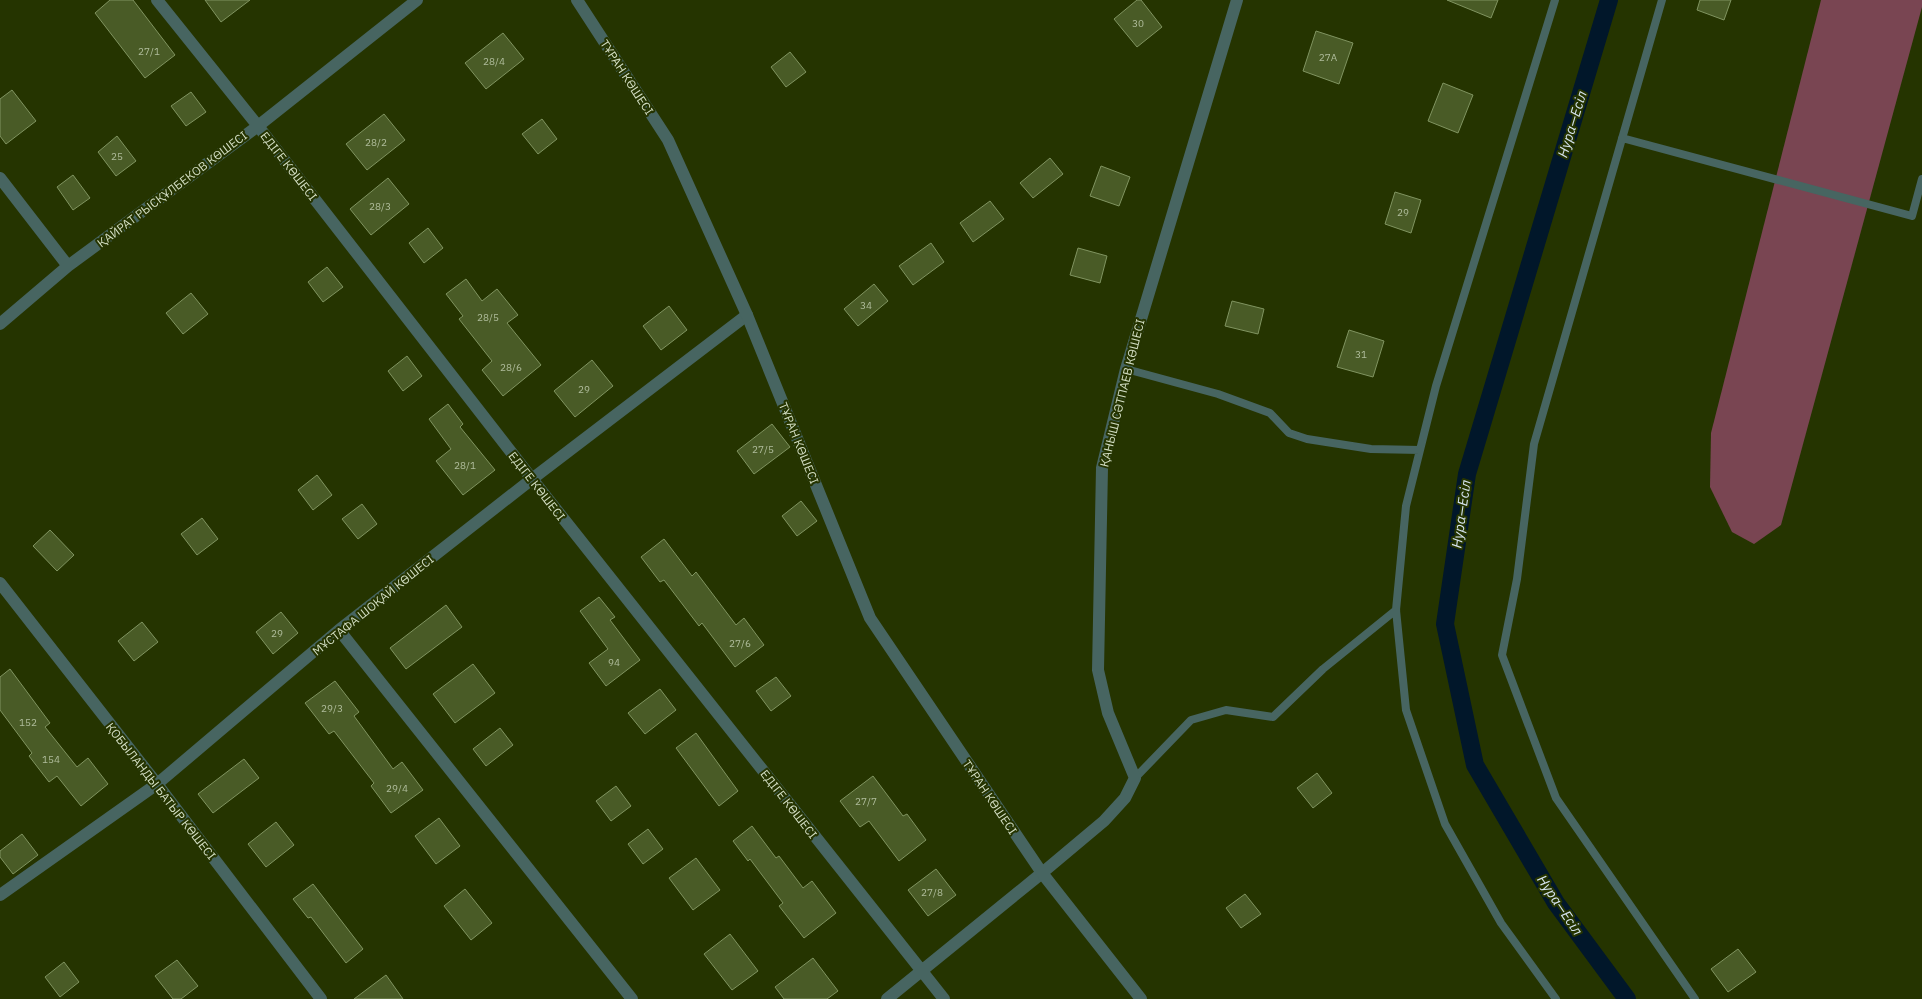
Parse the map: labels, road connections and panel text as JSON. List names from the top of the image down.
{
  "streets": {
    "street": [
      "ТҰРАН КӨШЕСІ",
      "ЕДІГЕ КӨШЕСІ",
      "ҚАЙРАТ РЫСҚҰЛБЕКОВ КӨШЕСІ",
      "ҚАНЫШ СӘТПАЕВ КӨШЕСІ",
      "МҰСТАФА ШОҚАЙ КӨШЕСІ",
      "ҚОБЫЛАНДЫ БАТЫР КӨШЕСІ"
    ]
  },
  "crossings": [
    ["ТҰРАН КӨШЕСІ", "МҰСТАФА ШОҚАЙ КӨШЕСІ"],
    ["ЕДІГЕ КӨШЕСІ", "ҚАЙРАТ РЫСҚҰЛБЕКОВ КӨШЕСІ"],
    ["ЕДІГЕ КӨШЕСІ", "МҰСТАФА ШОҚАЙ КӨШЕСІ"],
    ["МҰСТАФА ШОҚАЙ КӨШЕСІ", "ҚОБЫЛАНДЫ БАТЫР КӨШЕСІ"]
  ],
  "water": ["Нура—Есіл"],
  "house_numbers": [
    "30",
    "27/1",
    "27А",
    "28/4",
    "28/2",
    "25",
    "28/3",
    "29",
    "34",
    "28/5",
    "31",
    "28/6",
    "29",
    "27/5",
    "28/1",
    "29",
    "27/6",
    "94",
    "29/3",
    "152",
    "154",
    "29/4",
    "27/7",
    "27/8"
  ]
}
